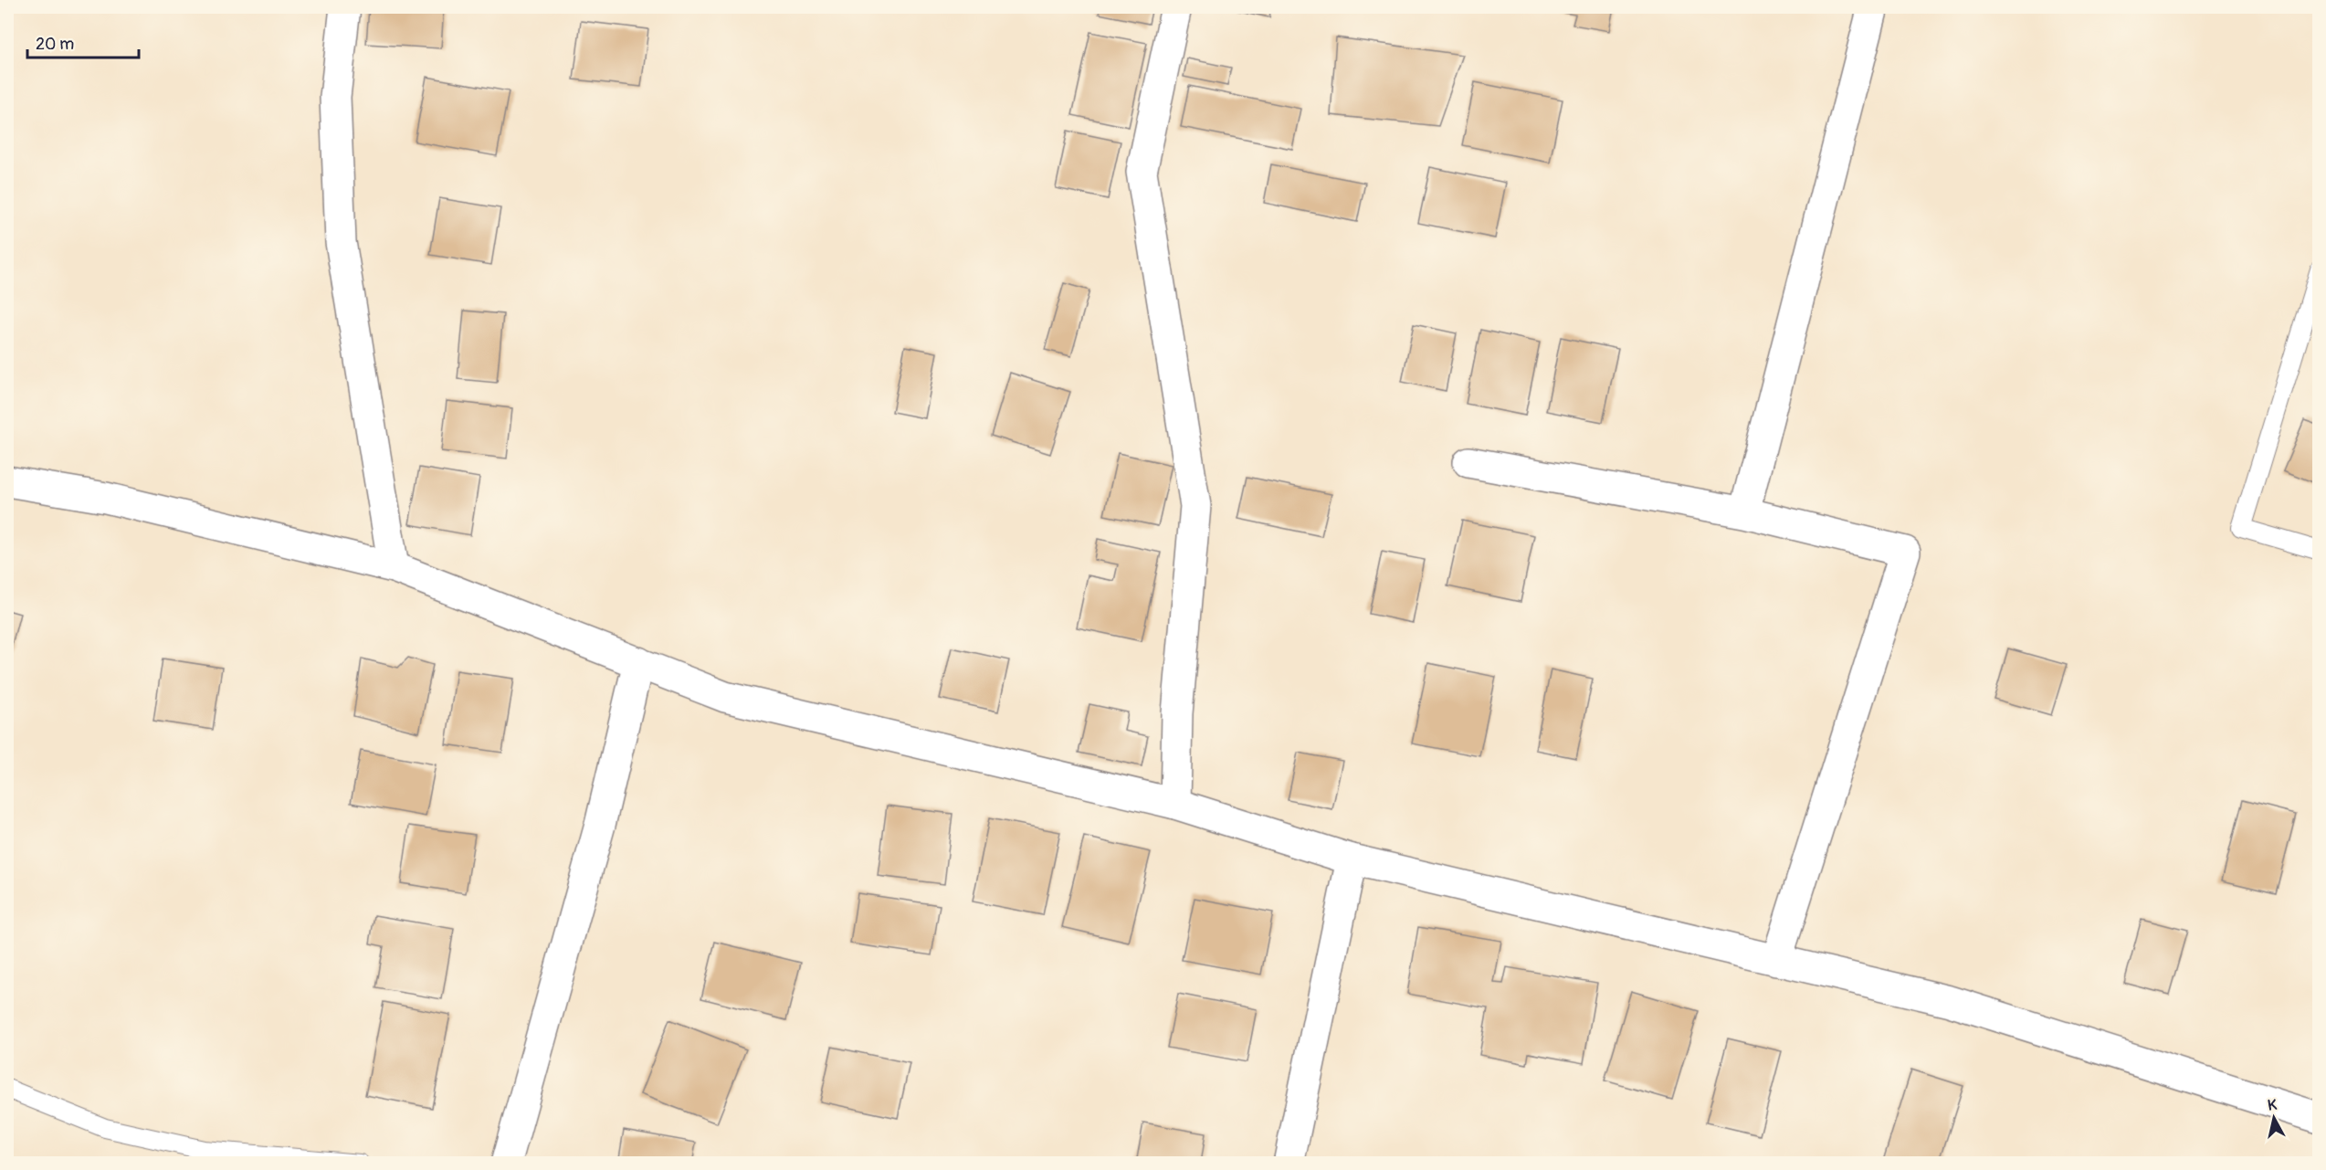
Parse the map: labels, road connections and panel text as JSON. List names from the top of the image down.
{
  "scale_bar": "20 m",
  "north": "top"
}
